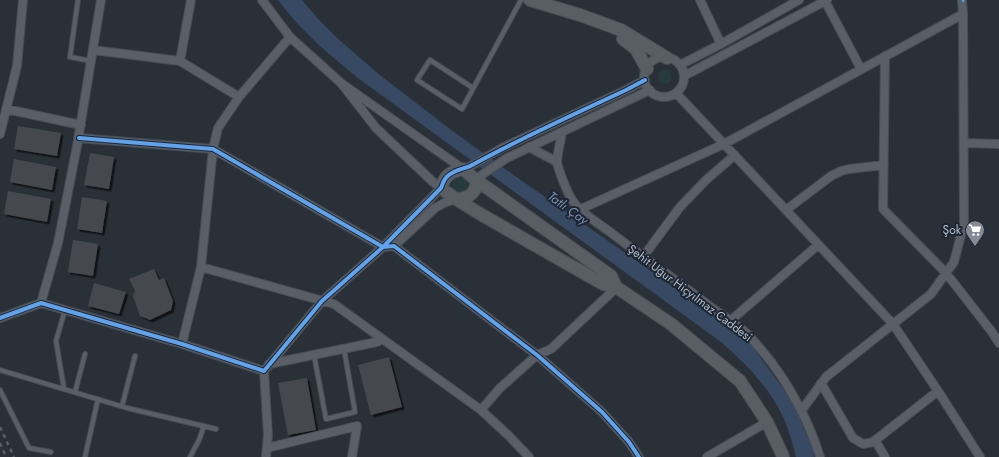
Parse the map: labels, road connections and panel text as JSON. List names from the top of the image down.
{
  "streets": {
    "street": ["Şehit Uğur Hiçyılmaz Caddesi"]
  },
  "water": ["Tatlı Çay"],
  "places": {
    "supermarket": ["Şok"]
  }
}
